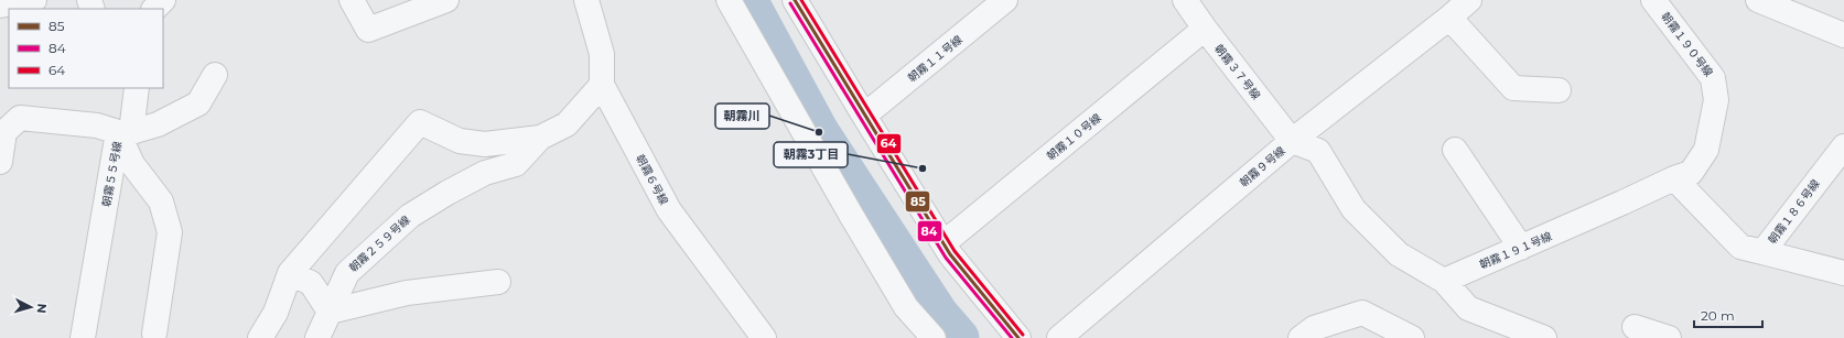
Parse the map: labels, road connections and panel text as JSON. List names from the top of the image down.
{
  "streets": {
    "street": [
      "朝霧１９０号線",
      "朝霧１１号線",
      "朝霧３７号線",
      "朝霧１０号線",
      "朝霧９号線",
      "朝霧５５号線",
      "朝霧６号線",
      "朝霧１８６号線",
      "朝霧２５９号線",
      "朝霧１９１号線"
    ]
  },
  "crossings": [
    ["朝霧１９０号線", "朝霧１９１号線"],
    ["朝霧３７号線", "朝霧１０号線"],
    ["朝霧３７号線", "朝霧９号線"]
  ],
  "places": ["朝霧川", "朝霧3丁目"],
  "lines": ["transit line 85", "transit line 64", "transit line 84"],
  "legend": ["85", "84", "64"],
  "scale_bar": "20 m",
  "north": "right"
}
